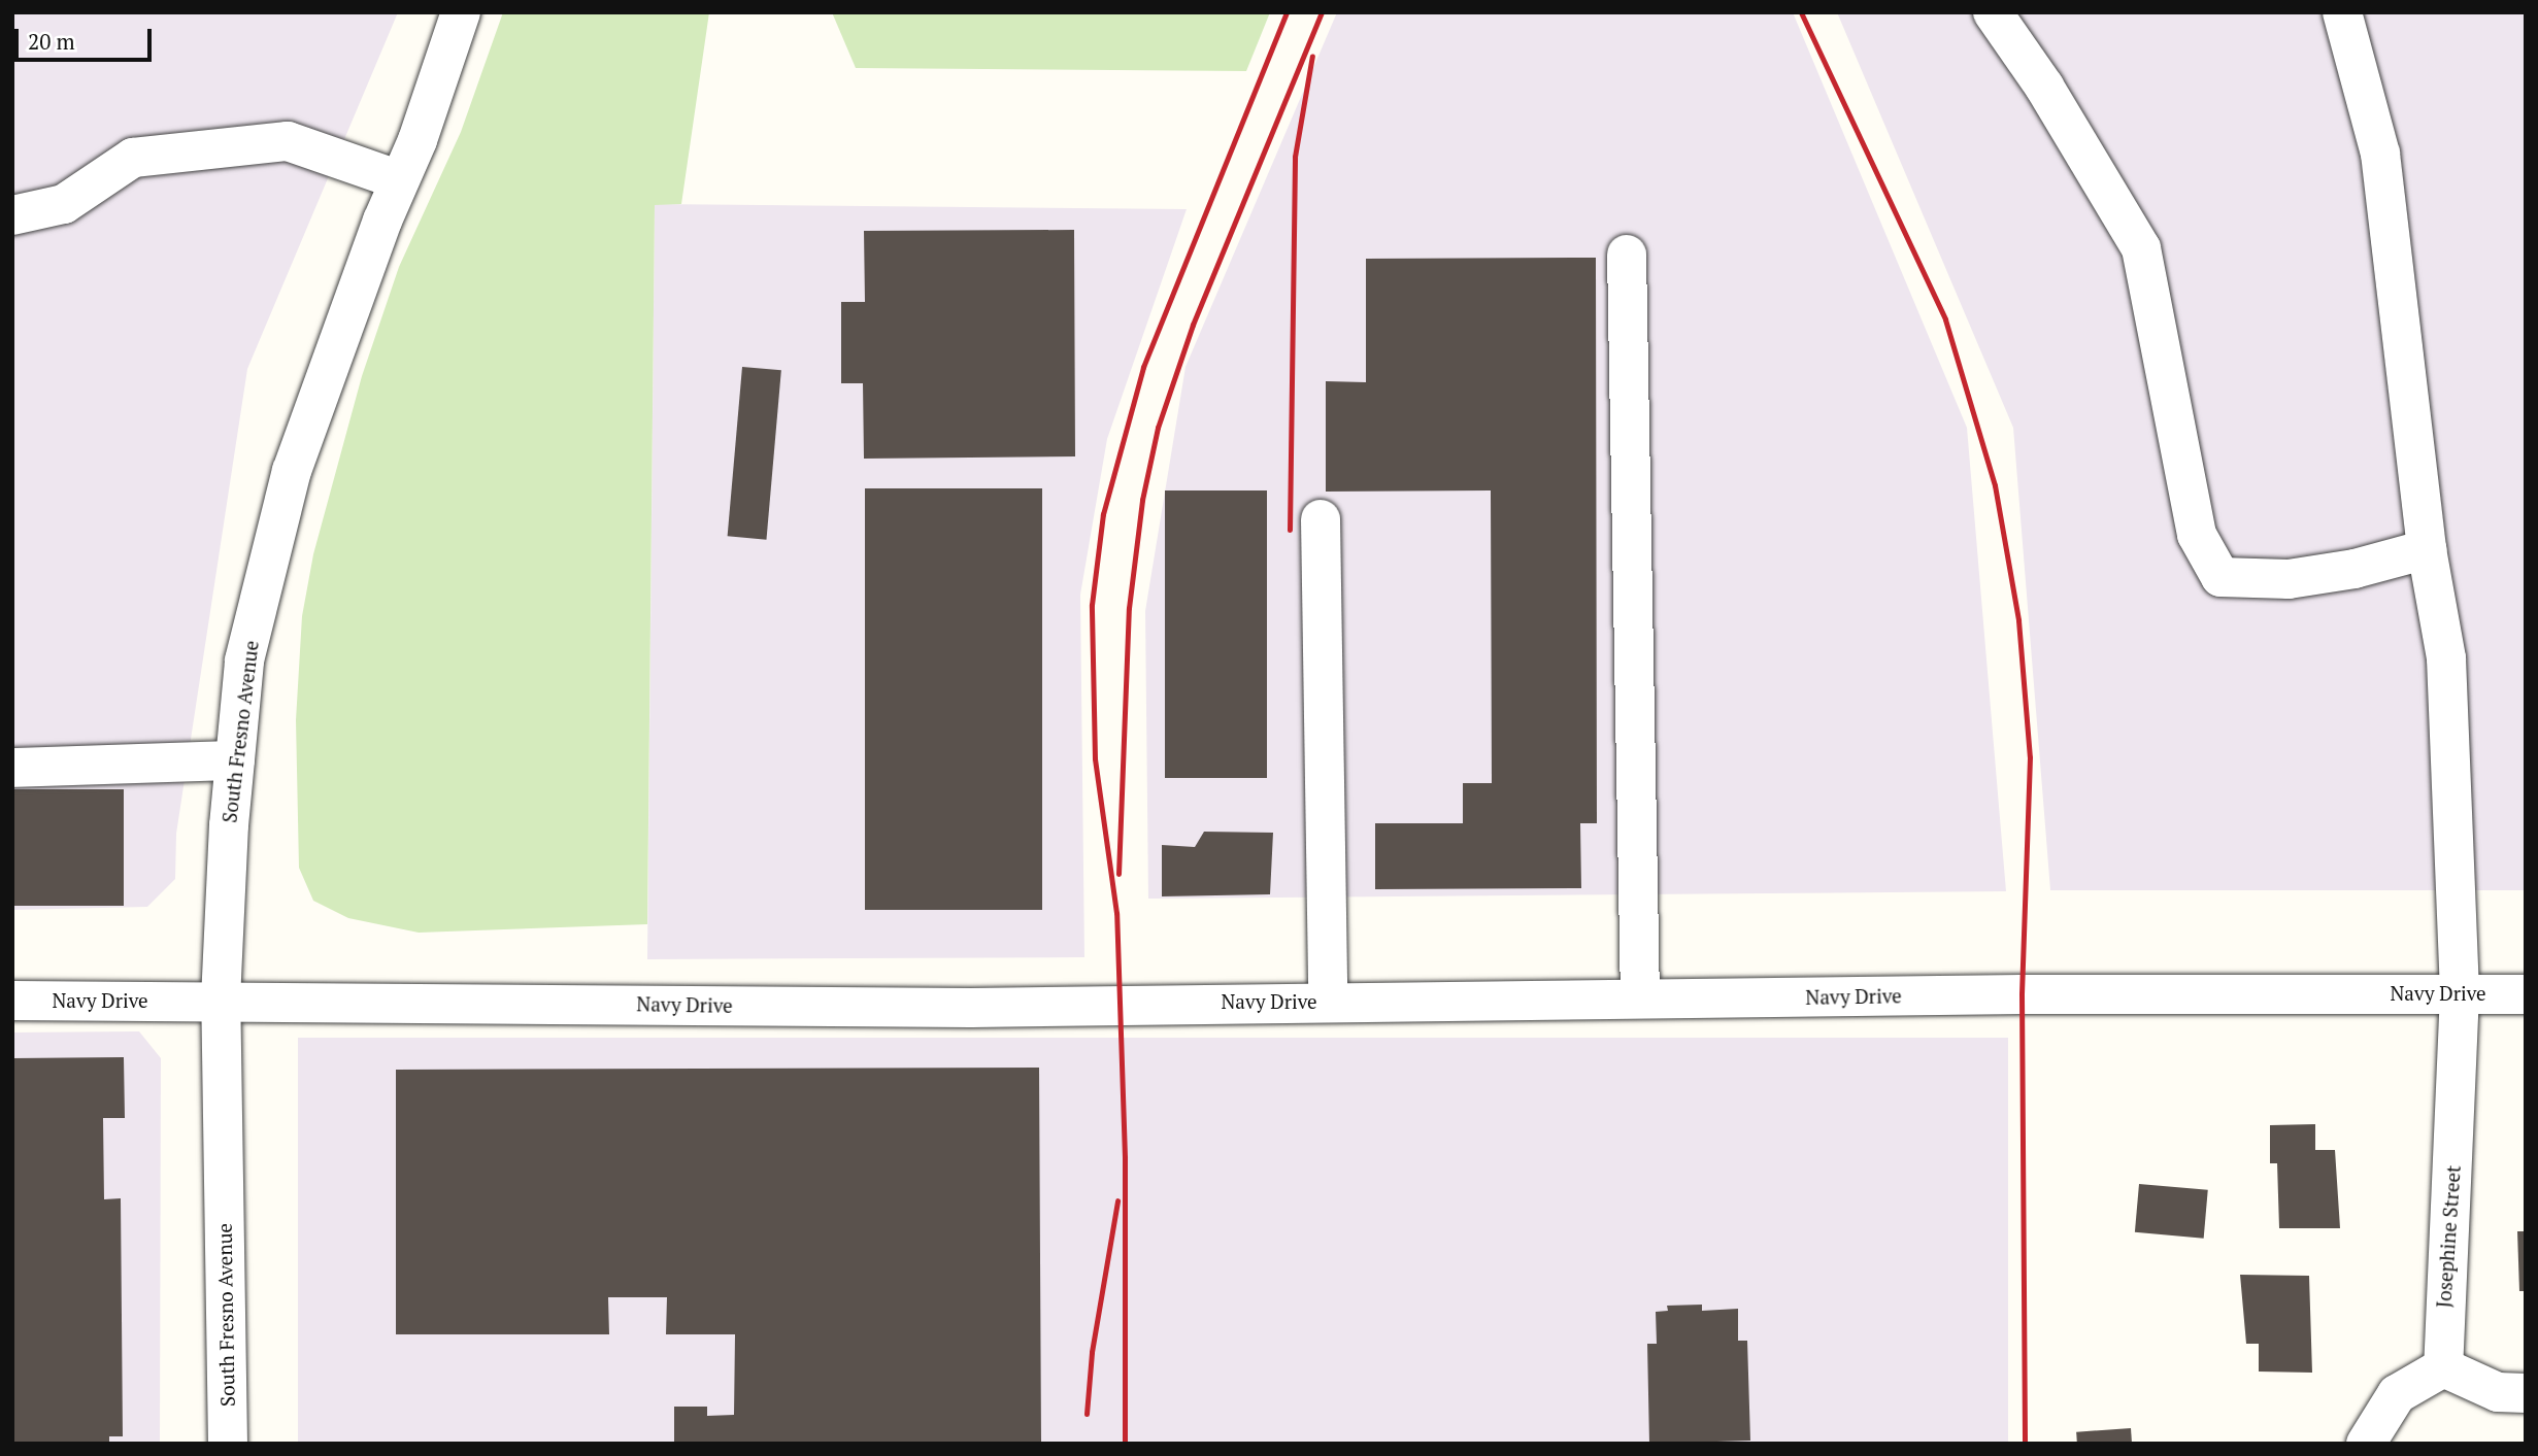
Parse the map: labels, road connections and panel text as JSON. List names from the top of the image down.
{
  "streets": {
    "street": ["South Fresno Avenue", "Navy Drive", "Josephine Street"]
  },
  "crossings": [
    ["South Fresno Avenue", "Navy Drive"],
    ["Navy Drive", "Josephine Street"]
  ],
  "scale_bar": "20 m"
}
